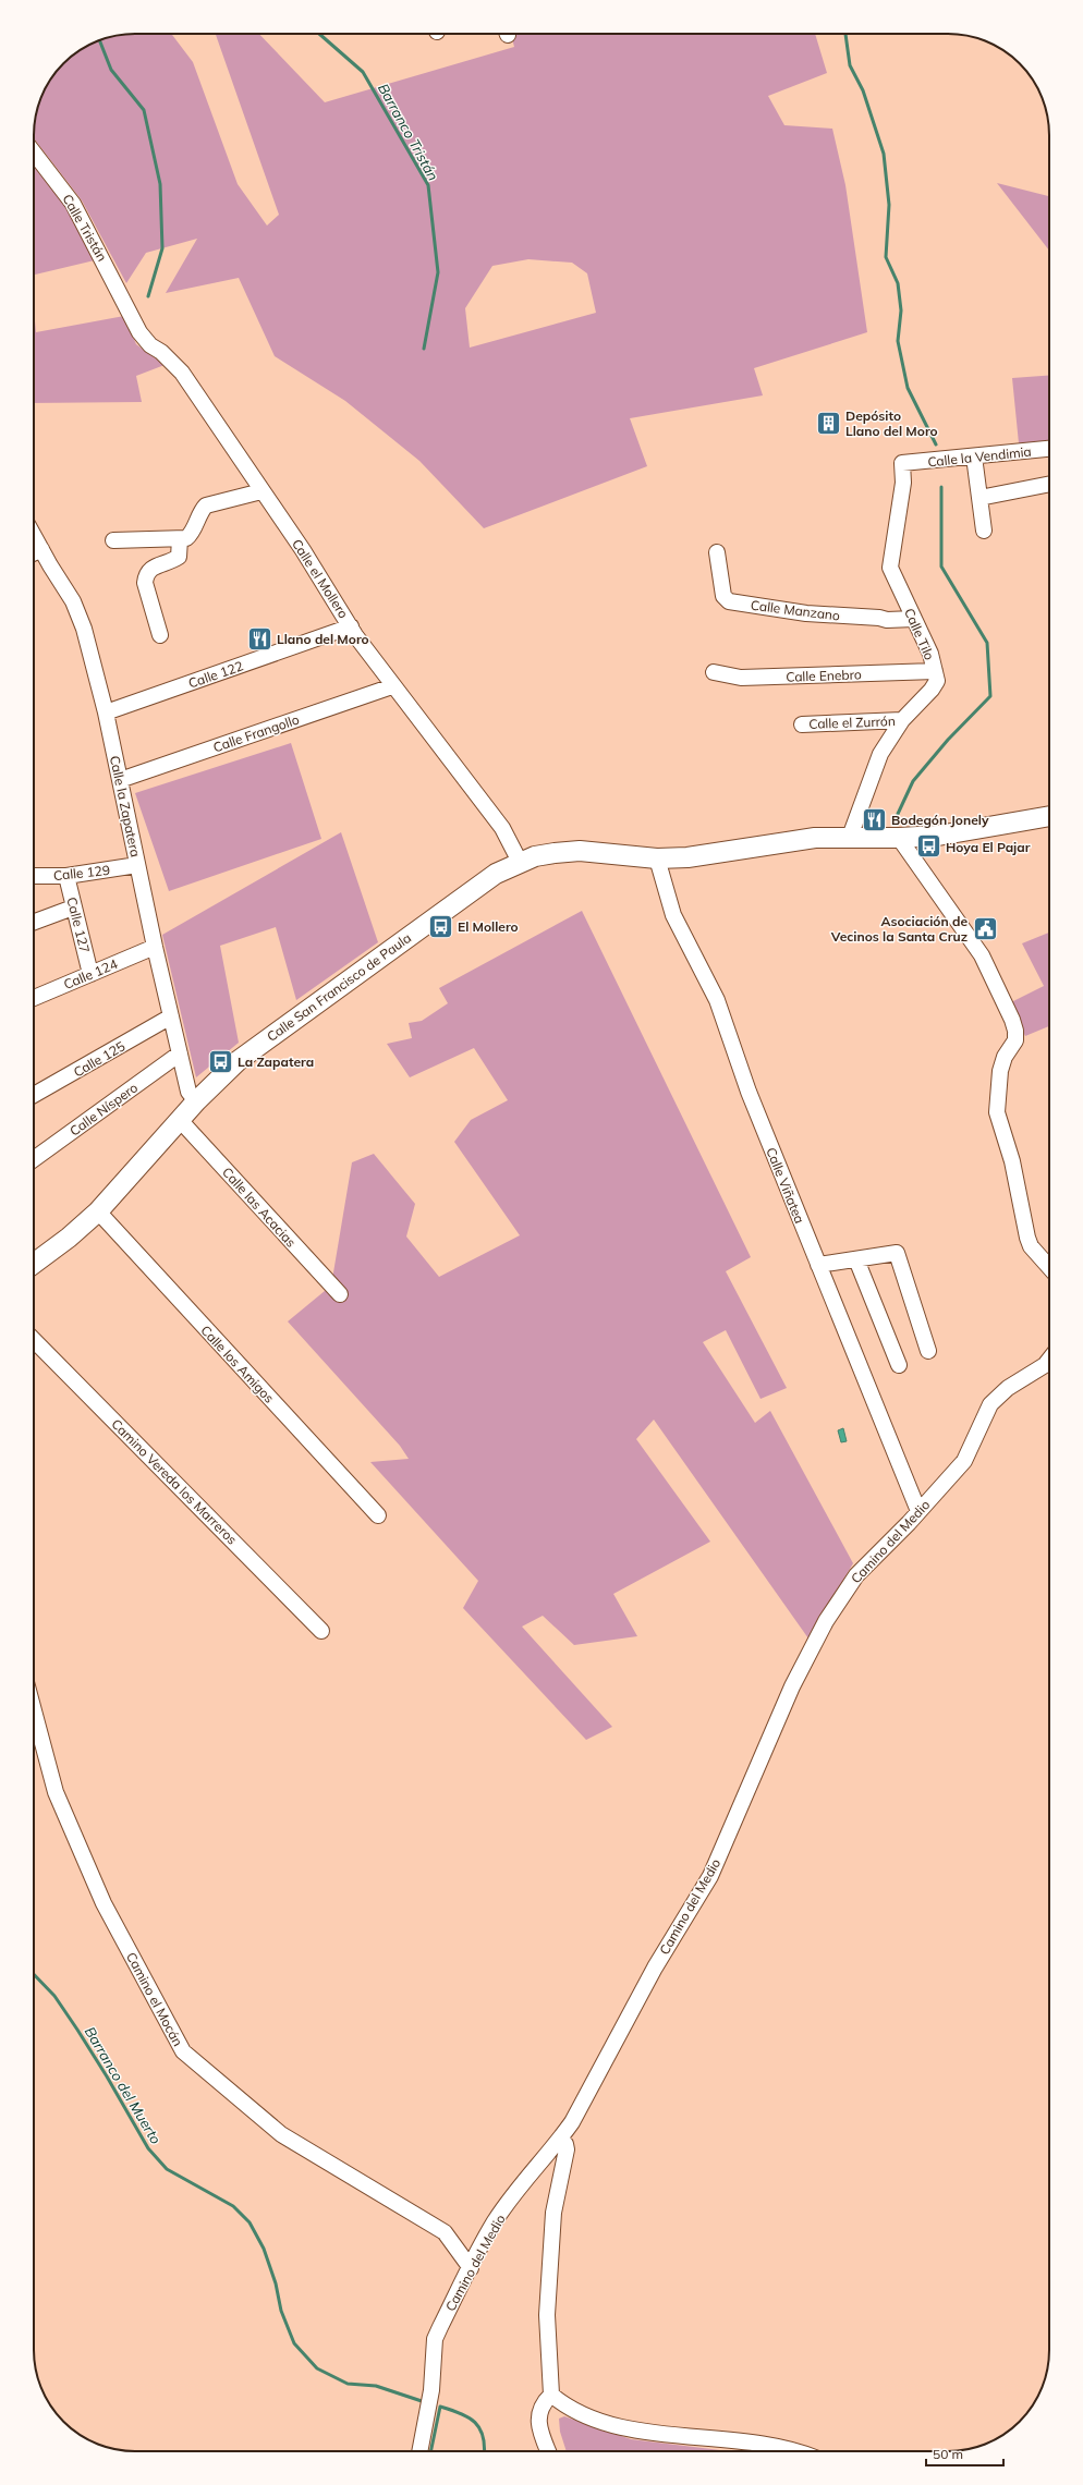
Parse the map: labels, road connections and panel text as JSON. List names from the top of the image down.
{
  "streets": {
    "main road": ["Calle San Francisco de Paula"],
    "street": [
      "Calle Tristán",
      "Calle la Vendimia",
      "Calle el Mollero",
      "Calle Manzano",
      "Calle Tilo",
      "Calle 122",
      "Calle Enebro",
      "Calle el Zurrón",
      "Calle Frangollo",
      "Calle la Zapatera",
      "Calle 129",
      "Calle 127",
      "Calle 124",
      "Calle 125",
      "Calle Níspero",
      "Calle Viñatea",
      "Calle las Acacias",
      "Calle los Amigos",
      "Camino Vereda los Marreros",
      "Camino del Medio",
      "Camino el Mocán"
    ]
  },
  "crossings": [
    ["Calle Tristán", "Calle el Mollero"],
    ["Calle la Vendimia", "Calle Tilo"],
    ["Calle el Mollero", "Calle 122"],
    ["Calle el Mollero", "Calle Frangollo"],
    ["Calle el Mollero", "Calle San Francisco de Paula"],
    ["Calle Manzano", "Calle Tilo"],
    ["Calle Tilo", "Calle Enebro"],
    ["Calle Tilo", "Calle el Zurrón"],
    ["Calle Tilo", "Calle San Francisco de Paula"],
    ["Calle 122", "Calle la Zapatera"],
    ["Calle Frangollo", "Calle la Zapatera"],
    ["Calle la Zapatera", "Calle 129"],
    ["Calle la Zapatera", "Calle 124"],
    ["Calle la Zapatera", "Calle San Francisco de Paula"],
    ["Calle la Zapatera", "Calle 125"],
    ["Calle la Zapatera", "Calle Níspero"],
    ["Calle 129", "Calle 127"],
    ["Calle 127", "Calle 124"],
    ["Calle San Francisco de Paula", "Calle Viñatea"],
    ["Calle San Francisco de Paula", "Calle las Acacias"],
    ["Calle San Francisco de Paula", "Calle los Amigos"],
    ["Calle Viñatea", "Camino del Medio"],
    ["Camino del Medio", "Camino el Mocán"]
  ],
  "water": ["Barranco Tristán", "Barranco del Muerto"],
  "places": {
    "building": ["Depósito Llano del Moro"],
    "restaurant": ["Llano del Moro", "Bodegón Jonely"],
    "bus stop": ["Hoya El Pajar", "El Mollero", "La Zapatera"],
    "public building": ["Asociación de Vecinos la Santa Cruz"]
  },
  "scale_bar": "50 m"
}
